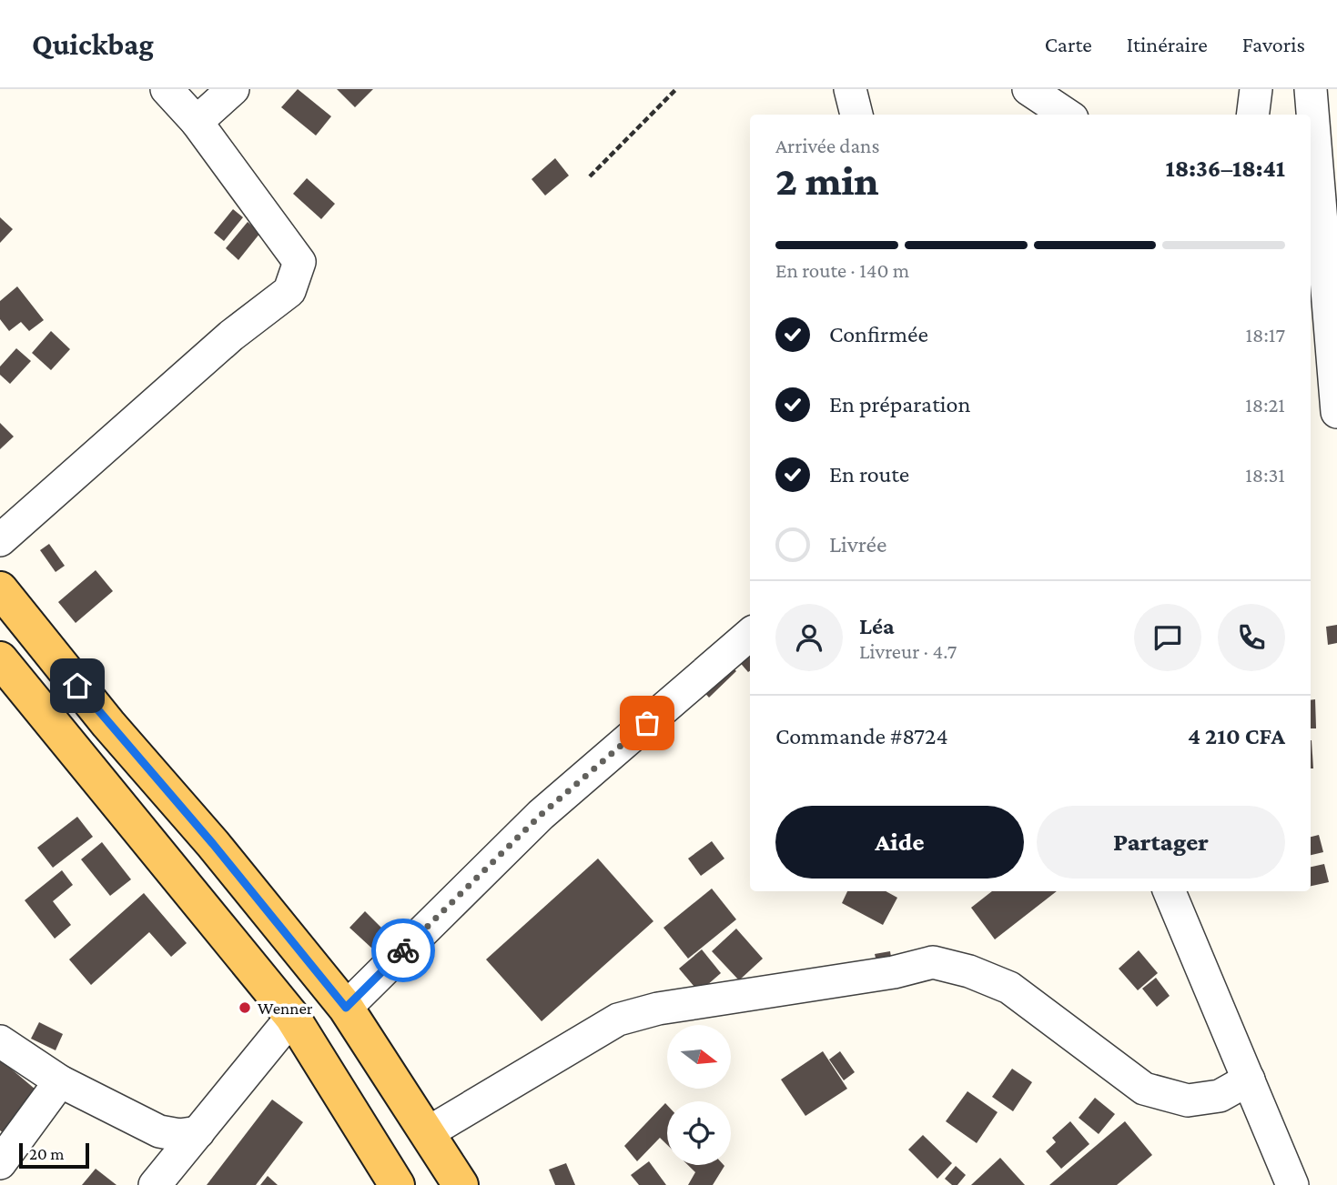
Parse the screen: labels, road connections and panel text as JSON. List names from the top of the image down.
{
  "places": ["Wenner"],
  "scale_bar": "20 m",
  "north": "right",
  "page": {
    "header": "Quickbag",
    "nav": ["Carte", "Itinéraire", "Favoris"],
    "heading": ["2 min", "Arrivée dans", "18:36–18:41"],
    "panel": [
      "Léa",
      "Livreur · 4.7",
      "Commande #8724",
      "4 210 CFA"
    ],
    "bar": "En route · 140 m",
    "list": [
      ["Confirmée", "18:17"],
      ["En préparation", "18:21"],
      ["En route", "18:31"],
      "Livrée"
    ],
    "buttons": ["Aide", "Partager"],
    "scale": "20 m"
  }
}
